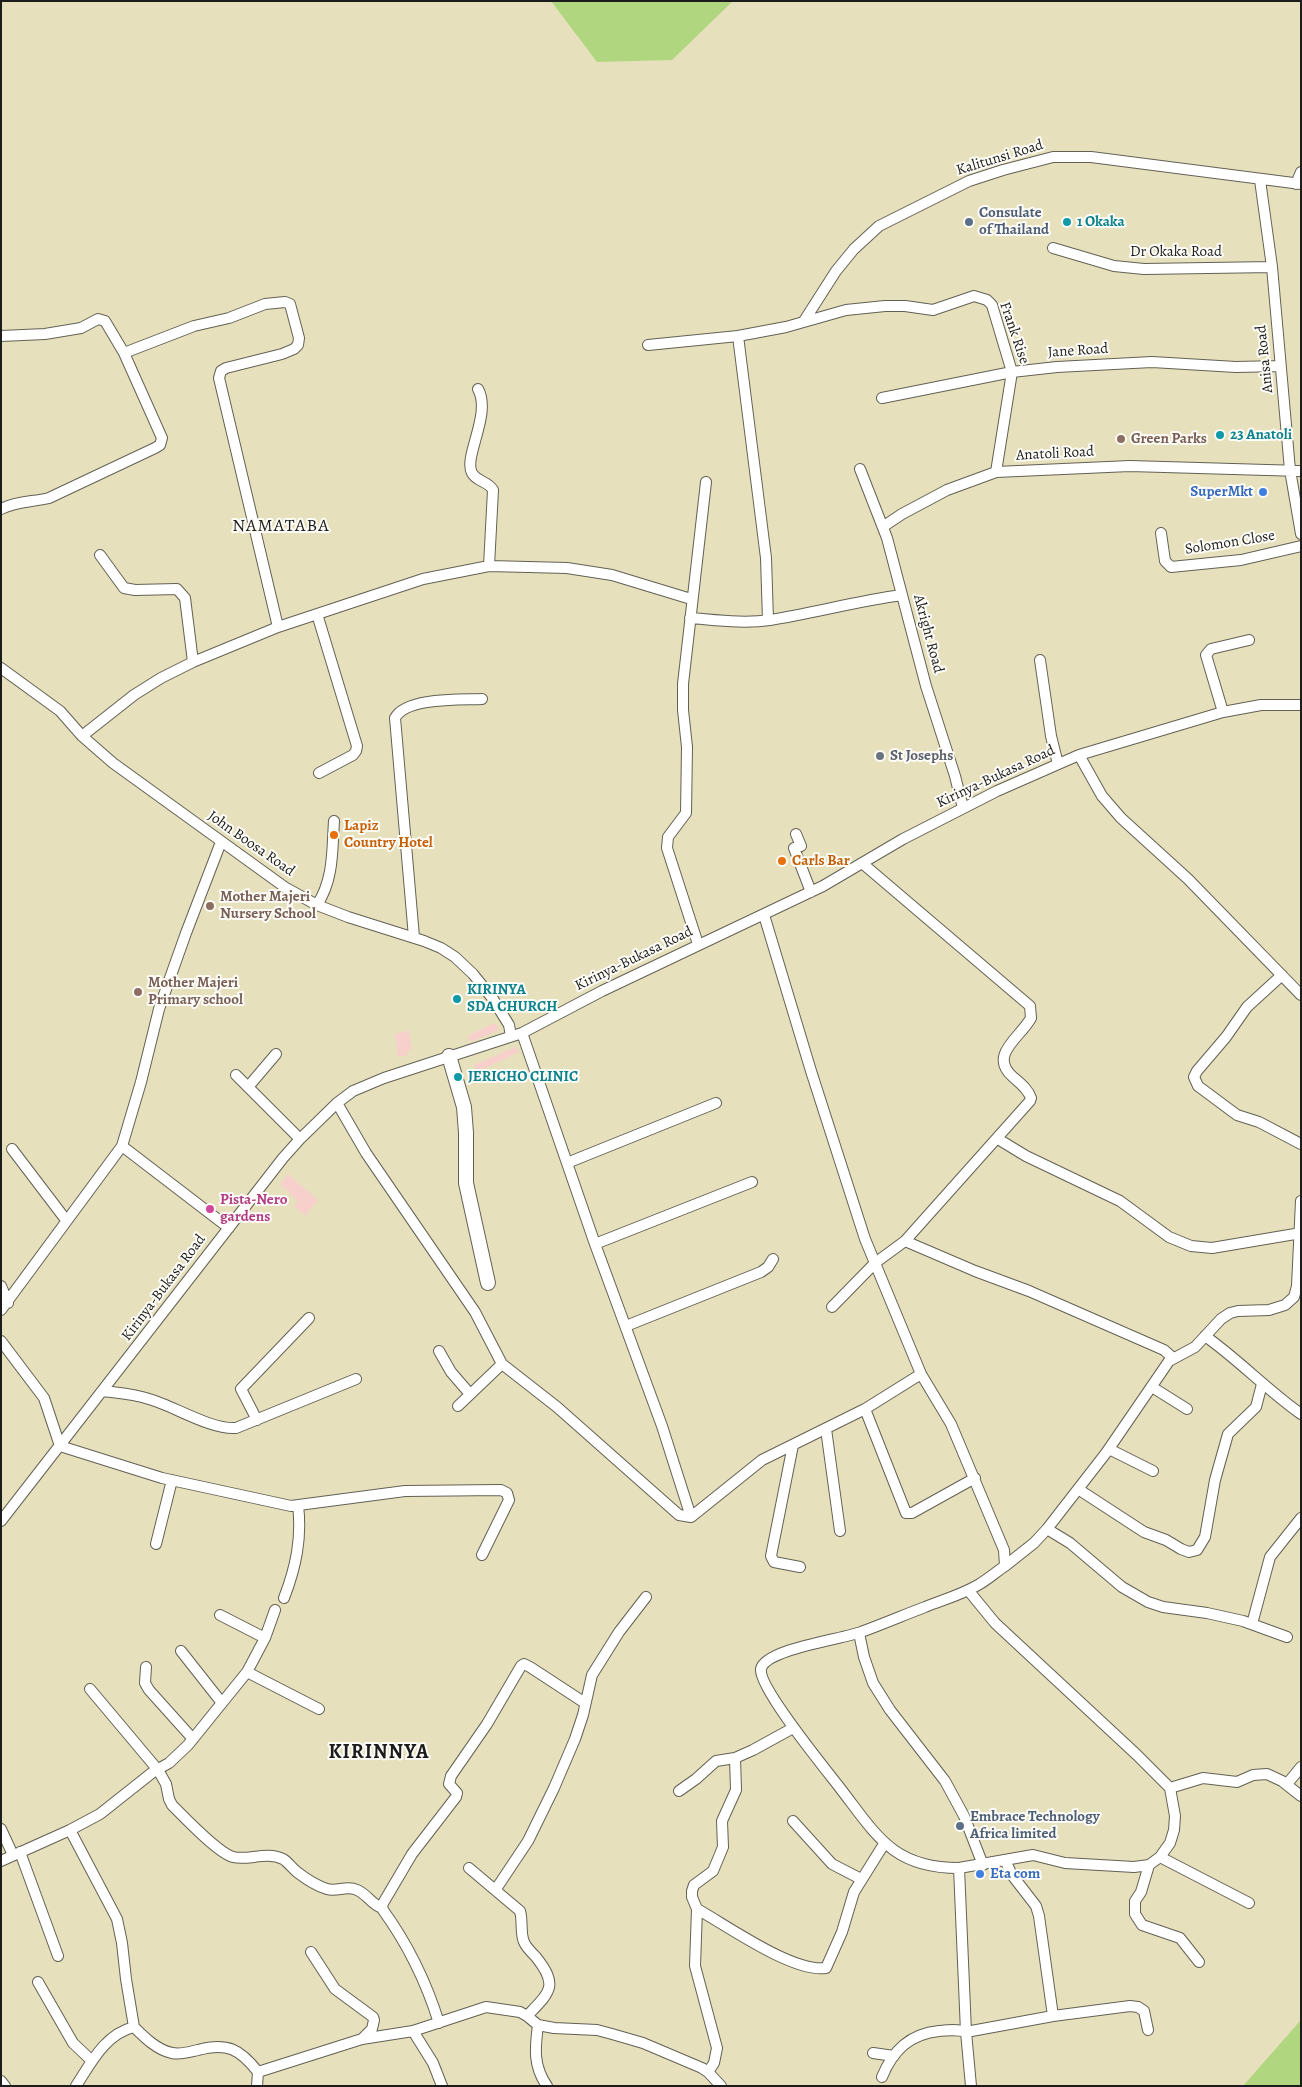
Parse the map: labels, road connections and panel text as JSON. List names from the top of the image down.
{
  "streets": {
    "street": [
      "Kalitunsi Road",
      "Dr Okaka Road",
      "Frank Rise",
      "Jane Road",
      "Anisa Road",
      "Anatoli Road",
      "Solomon Close",
      "Akright Road",
      "Kirinya-Bukasa Road",
      "John Boosa Road"
    ]
  },
  "crossings": [
    ["Kalitunsi Road", "Frank Rise"],
    ["Kalitunsi Road", "Anisa Road"],
    ["Dr Okaka Road", "Anisa Road"],
    ["Frank Rise", "Jane Road"],
    ["Frank Rise", "Anatoli Road"],
    ["Jane Road", "Anisa Road"],
    ["Anisa Road", "Anatoli Road"],
    ["Anatoli Road", "Akright Road"],
    ["Akright Road", "Kirinya-Bukasa Road"],
    ["Kirinya-Bukasa Road", "John Boosa Road"]
  ],
  "districts": ["NAMATABA", "KIRINNYA"],
  "places": [
    "Consulate of Thailand",
    "1 Okaka",
    "23 Anatoli",
    "Green Parks",
    "SuperMkt",
    "St Josephs",
    "Lapiz Country Hotel",
    "Carls Bar",
    "Mother Majeri Nursery School",
    "Mother Majeri Primary school",
    "KIRINYA SDA CHURCH",
    "JERICHO CLINIC",
    "Pista-Nero gardens",
    "Embrace Technology Africa limited",
    "Eta com"
  ]
}
